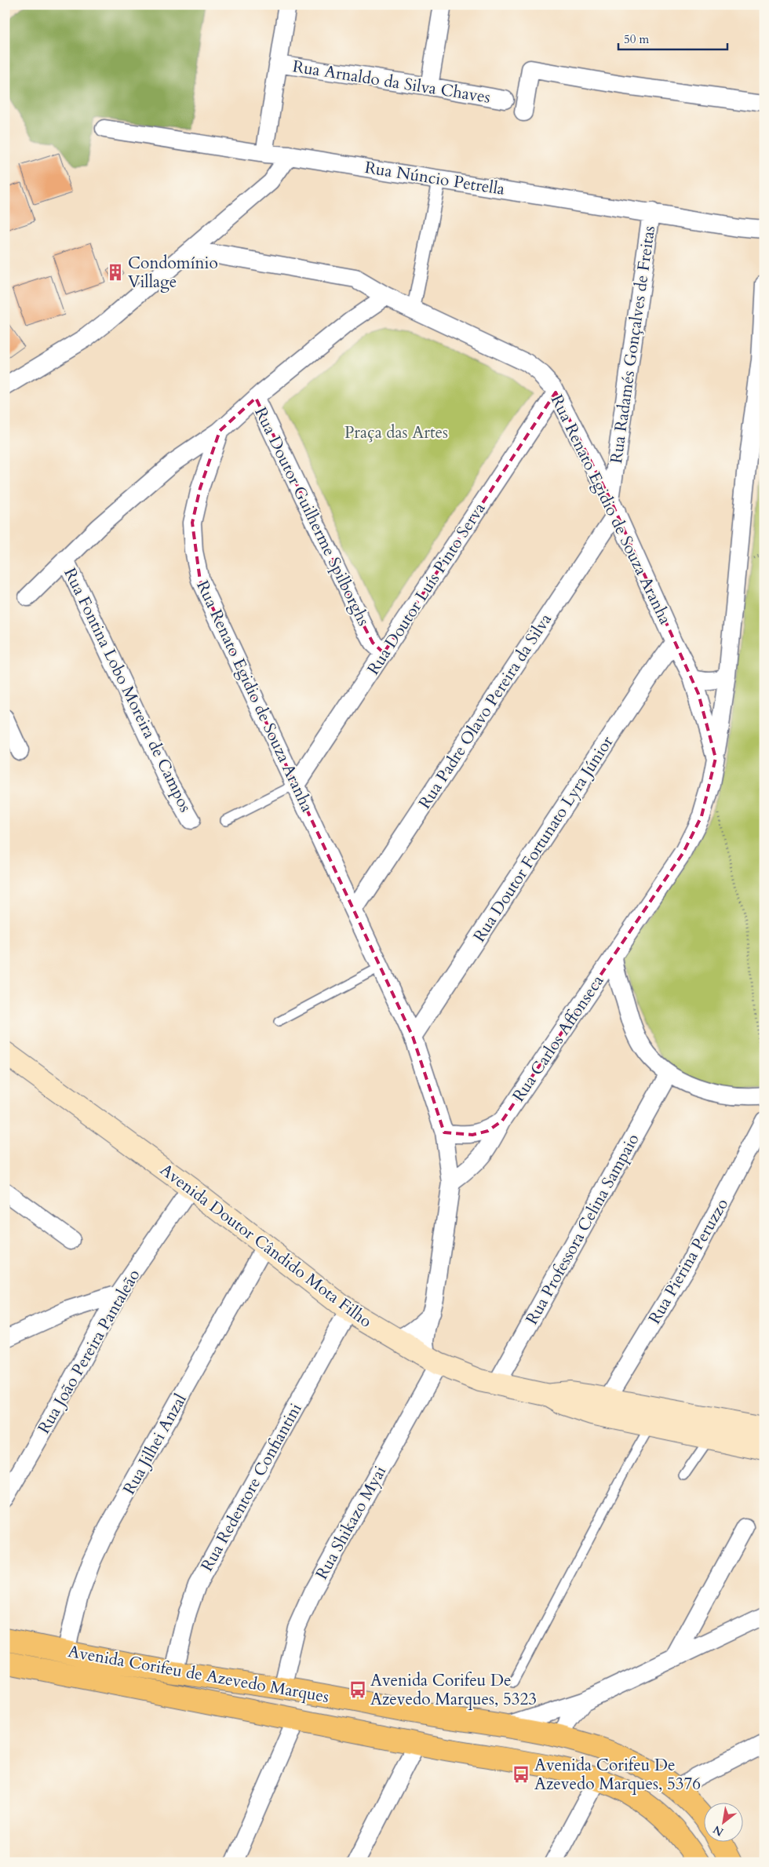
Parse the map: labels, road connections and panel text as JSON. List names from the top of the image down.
{
  "streets": {
    "main road": ["Avenida Doutor Cândido Mota Filho", "Avenida Corifeu de Azevedo Marques"],
    "street": [
      "Rua Arnaldo da Silva Chaves",
      "Rua Núncio Petrella",
      "Rua Radamés Gonçalves de Freitas",
      "Rua Renato Egidio de Souza Aranha",
      "Rua Doutor Guilherme Spilborghs",
      "Rua Doutor Luís Pinto Serva",
      "Rua Fontina Lobo Moreira de Campos",
      "Rua Padre Olavo Pereira da Silva",
      "Rua Doutor Fortunato Lyra Júnior",
      "Rua Carlos Affonseca",
      "Rua Professora Celina Sampaio",
      "Rua Pierina Peruzzo",
      "Rua João Pereira Pantaleão",
      "Rua Jilhei Anzal",
      "Rua Redentore Confiantini",
      "Rua Shikazo Myai"
    ]
  },
  "crossings": [
    ["Rua Núncio Petrella", "Rua Radamés Gonçalves de Freitas"],
    ["Rua Radamés Gonçalves de Freitas", "Rua Renato Egidio de Souza Aranha"],
    ["Rua Radamés Gonçalves de Freitas", "Rua Padre Olavo Pereira da Silva"],
    ["Rua Renato Egidio de Souza Aranha", "Rua Doutor Guilherme Spilborghs"],
    ["Rua Renato Egidio de Souza Aranha", "Rua Doutor Luís Pinto Serva"],
    ["Rua Renato Egidio de Souza Aranha", "Rua Padre Olavo Pereira da Silva"],
    ["Rua Renato Egidio de Souza Aranha", "Rua Doutor Fortunato Lyra Júnior"],
    ["Rua Renato Egidio de Souza Aranha", "Rua Carlos Affonseca"],
    ["Rua Renato Egidio de Souza Aranha", "Avenida Doutor Cândido Mota Filho"],
    ["Rua Renato Egidio de Souza Aranha", "Rua Shikazo Myai"],
    ["Rua Doutor Guilherme Spilborghs", "Rua Doutor Luís Pinto Serva"],
    ["Rua Professora Celina Sampaio", "Avenida Doutor Cândido Mota Filho"],
    ["Avenida Doutor Cândido Mota Filho", "Rua Pierina Peruzzo"],
    ["Avenida Doutor Cândido Mota Filho", "Rua João Pereira Pantaleão"],
    ["Avenida Doutor Cândido Mota Filho", "Rua Jilhei Anzal"],
    ["Avenida Doutor Cândido Mota Filho", "Rua Redentore Confiantini"],
    ["Avenida Doutor Cândido Mota Filho", "Rua Shikazo Myai"],
    ["Rua Jilhei Anzal", "Avenida Corifeu de Azevedo Marques"],
    ["Rua Redentore Confiantini", "Avenida Corifeu de Azevedo Marques"],
    ["Rua Shikazo Myai", "Avenida Corifeu de Azevedo Marques"]
  ],
  "parks": ["Praça das Artes"],
  "places": {
    "building": ["Condomínio Village"],
    "bus stop": ["Avenida Corifeu De Azevedo Marques, 5323", "Avenida Corifeu De Azevedo Marques, 5376"]
  },
  "scale_bar": "50 m",
  "north": "bottom left"
}
